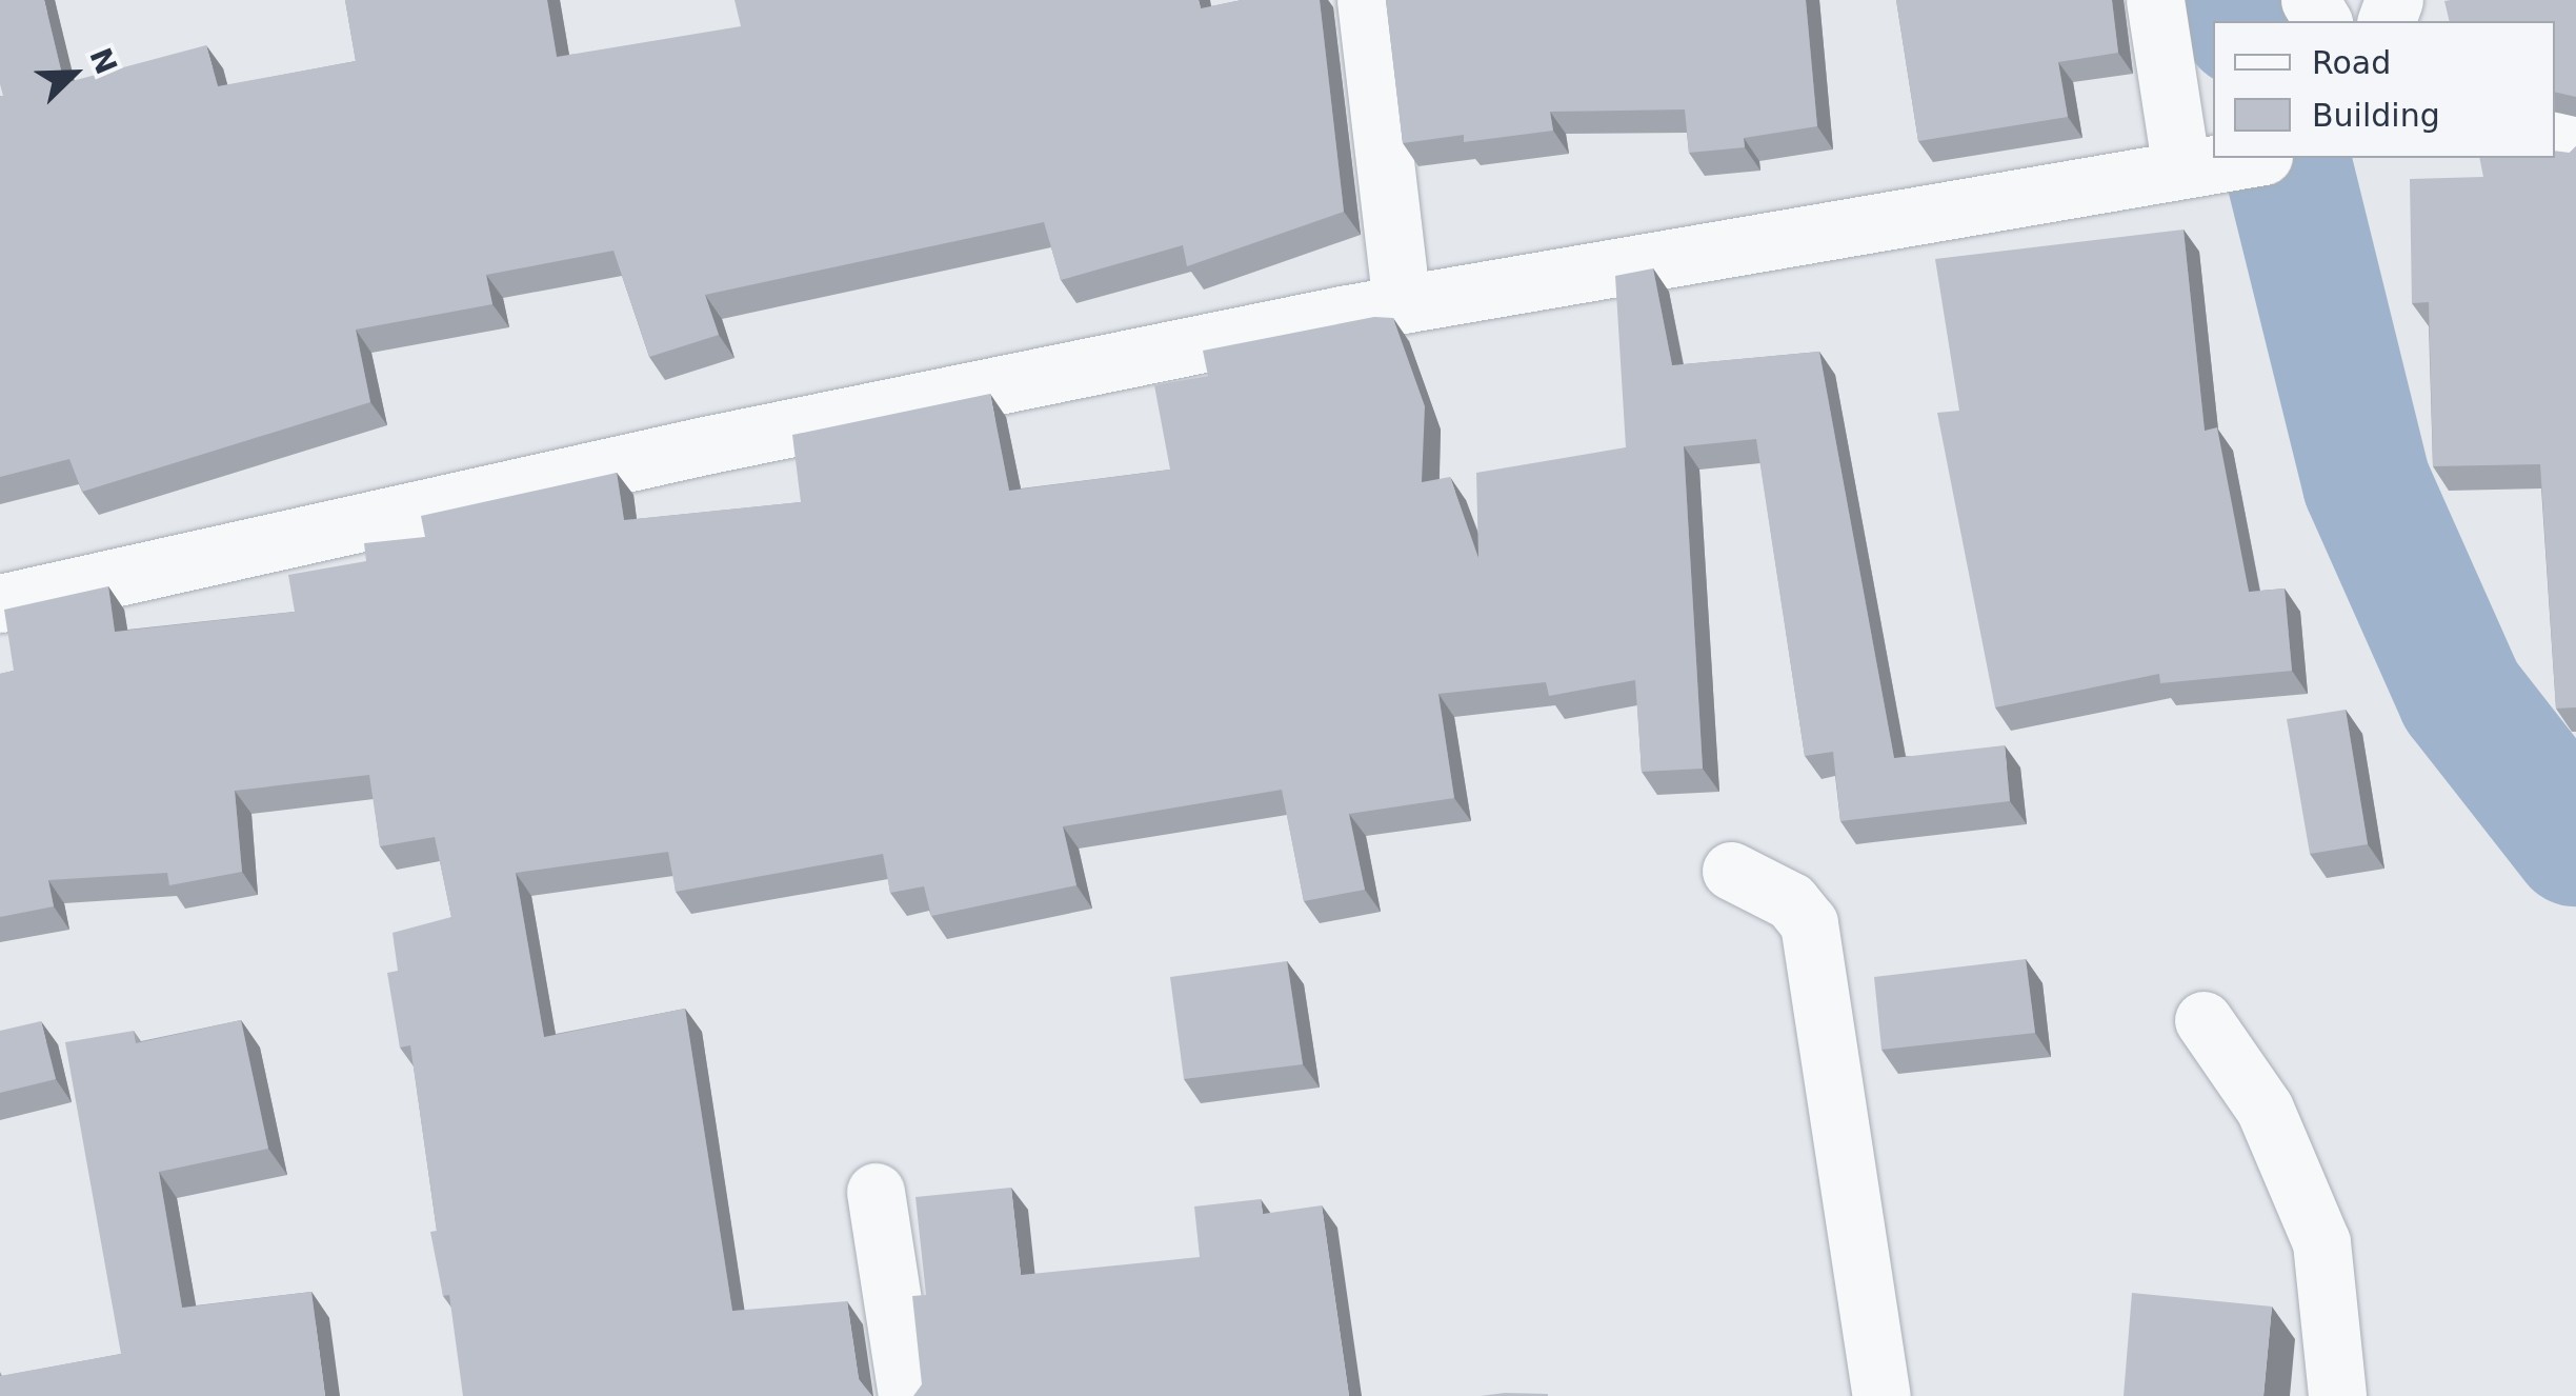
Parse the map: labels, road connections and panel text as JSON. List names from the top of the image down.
{
  "legend": ["Road", "Building"],
  "north": "top right"
}
